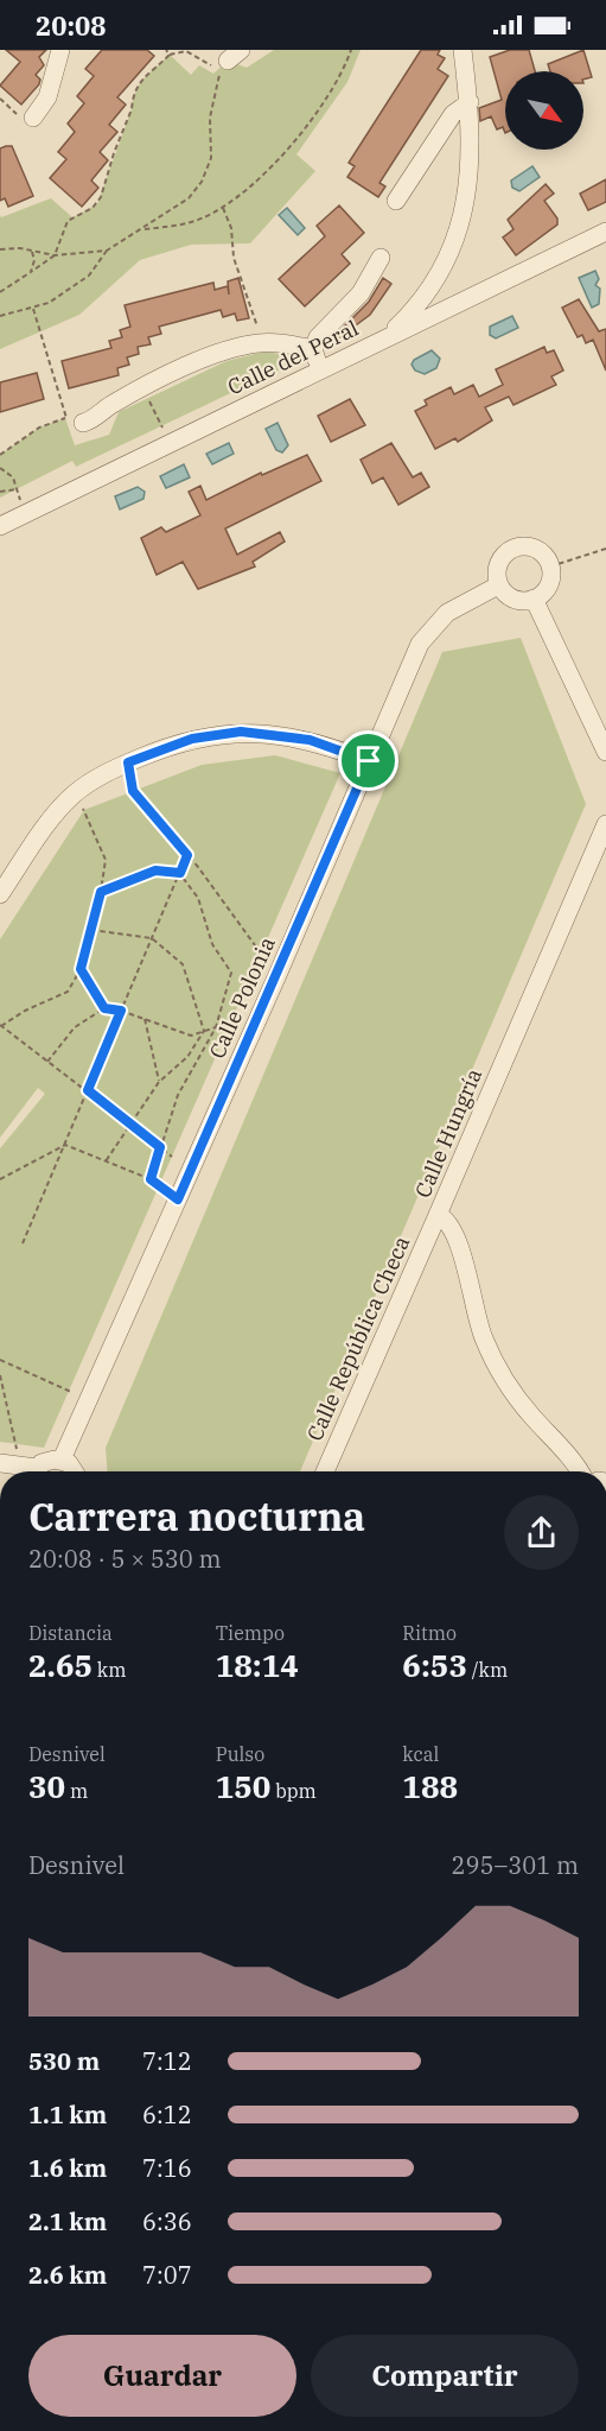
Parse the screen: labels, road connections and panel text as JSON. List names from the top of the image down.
{
  "streets": {
    "street": [
      "Calle del Peral",
      "Calle Polonia",
      "Calle Hungría",
      "Calle República Checa"
    ]
  },
  "crossings": [
    ["Calle Hungría", "Calle República Checa"]
  ],
  "north": "bottom right",
  "page": {
    "status": "20:08",
    "heading": ["Carrera nocturna", "20:08 · 5 × 530 m"],
    "stats": [
      ["Distancia", "2.65 km"],
      ["Tiempo", "18:14"],
      ["Ritmo", "6:53 /km"],
      ["Desnivel", "30 m"],
      ["Pulso", "150 bpm"],
      ["kcal", "188"]
    ],
    "chart": ["Desnivel", "295–301 m"],
    "list": [
      {
        "name": "530 m",
        "note": "7:12"
      },
      {
        "name": "1.1 km",
        "note": "6:12"
      },
      {
        "name": "1.6 km",
        "note": "7:16"
      },
      {
        "name": "2.1 km",
        "note": "6:36"
      },
      {
        "name": "2.6 km",
        "note": "7:07"
      }
    ],
    "buttons": ["Guardar", "Compartir"]
  }
}
